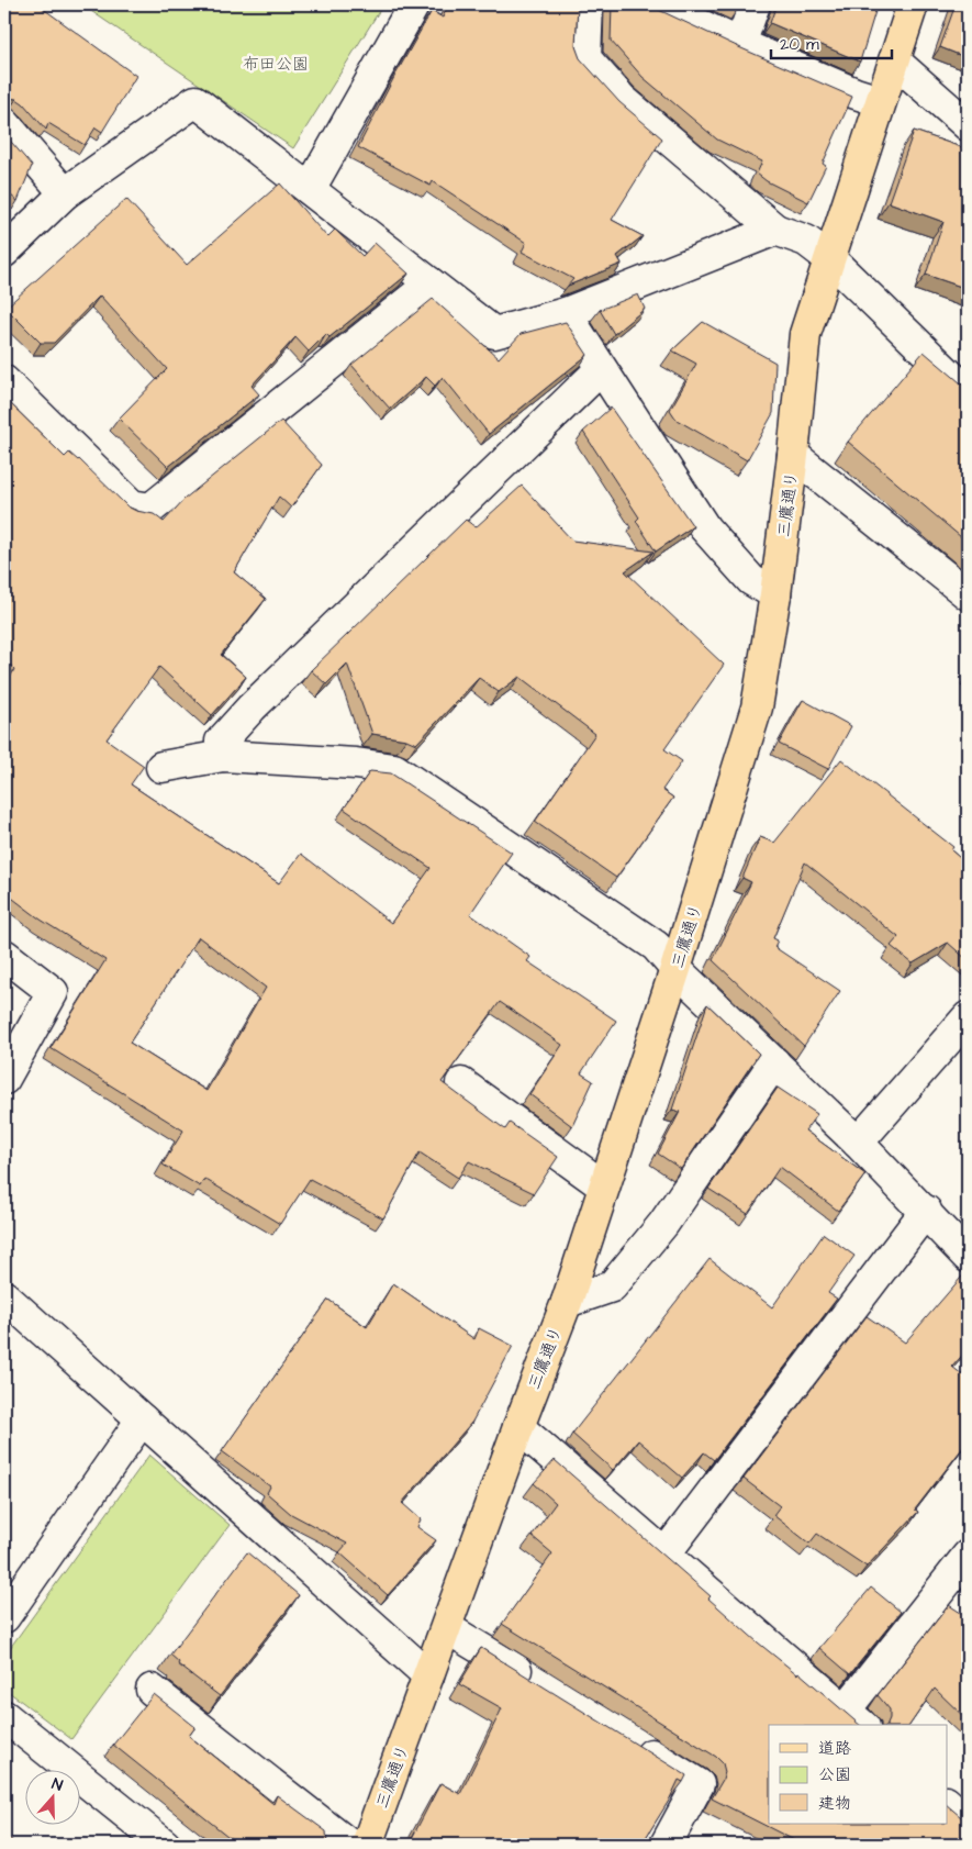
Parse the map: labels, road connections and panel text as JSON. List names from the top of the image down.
{
  "streets": {
    "main road": ["三鷹通り"]
  },
  "parks": ["布田公園"],
  "legend": ["道路", "公園", "建物"],
  "scale_bar": "20 m",
  "north": "top"
}
